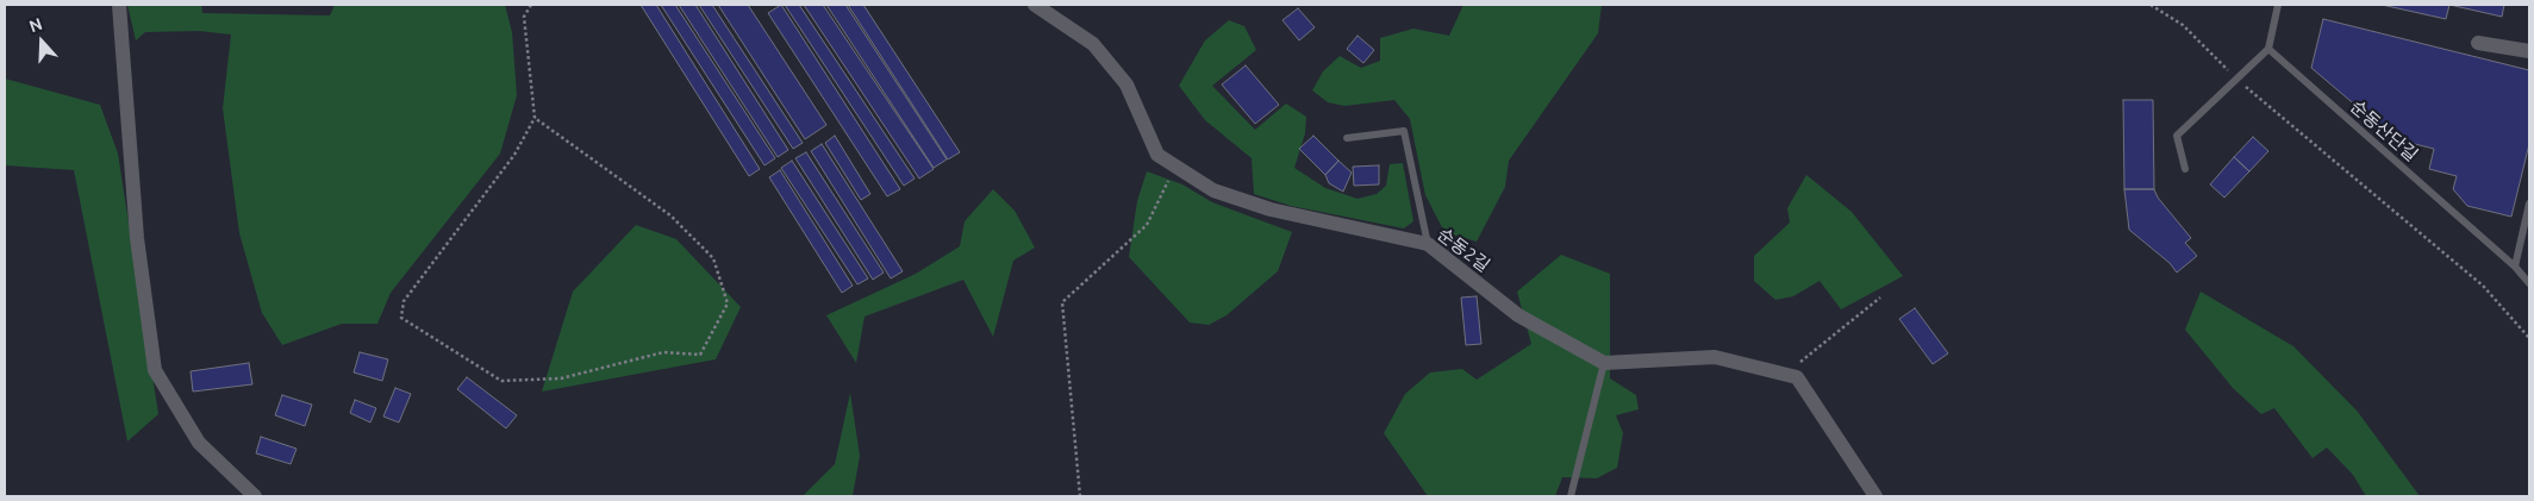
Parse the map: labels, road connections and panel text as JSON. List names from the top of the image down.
{
  "streets": {
    "street": ["순동2길"],
    "lane": ["순동산단길"]
  },
  "north": "top"
}
